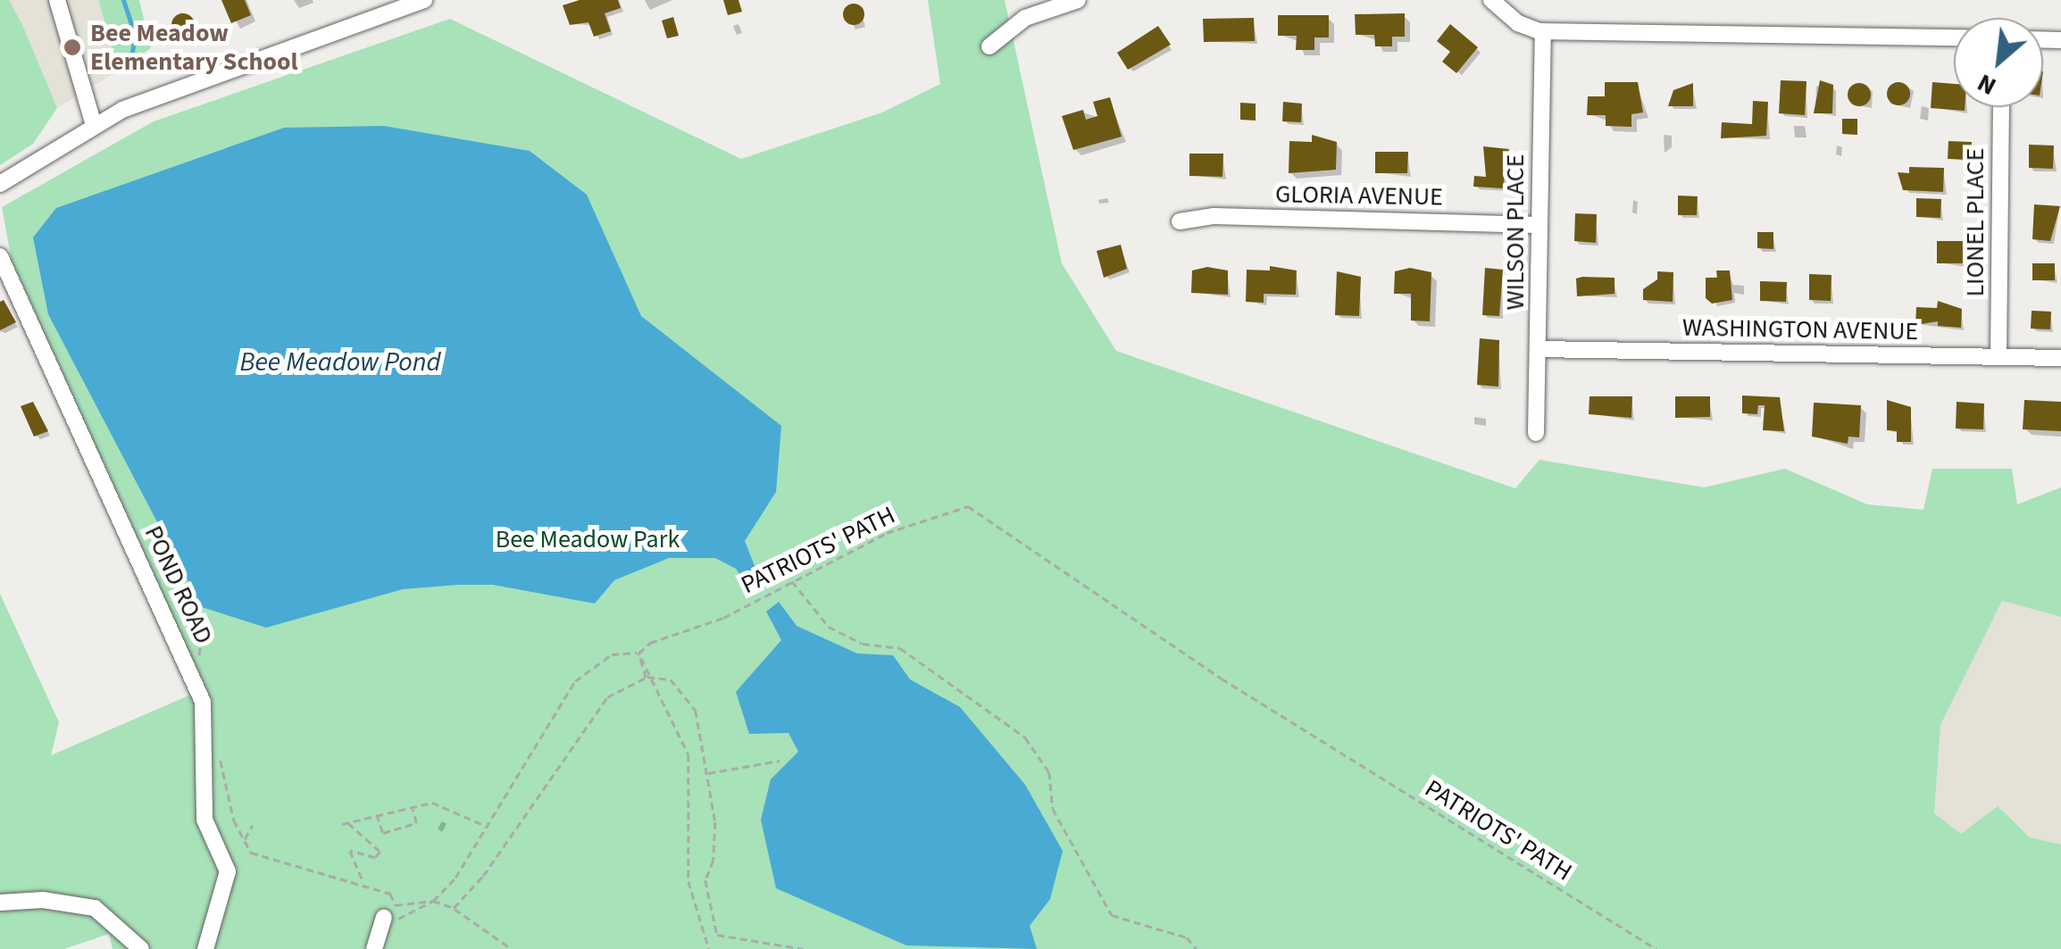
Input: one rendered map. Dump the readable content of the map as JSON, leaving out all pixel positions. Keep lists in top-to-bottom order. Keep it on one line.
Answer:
{"streets":{"street":["GLORIA AVENUE","LIONEL PLACE","WILSON PLACE","WASHINGTON AVENUE","POND ROAD"],"path":["PATRIOTS' PATH"]},"crossings":[["GLORIA AVENUE","WILSON PLACE"],["LIONEL PLACE","WASHINGTON AVENUE"],["WILSON PLACE","WASHINGTON AVENUE"]],"water":["Bee Meadow Pond"],"parks":["Bee Meadow Park"],"places":["Bee Meadow Elementary School"],"north":"bottom left"}
